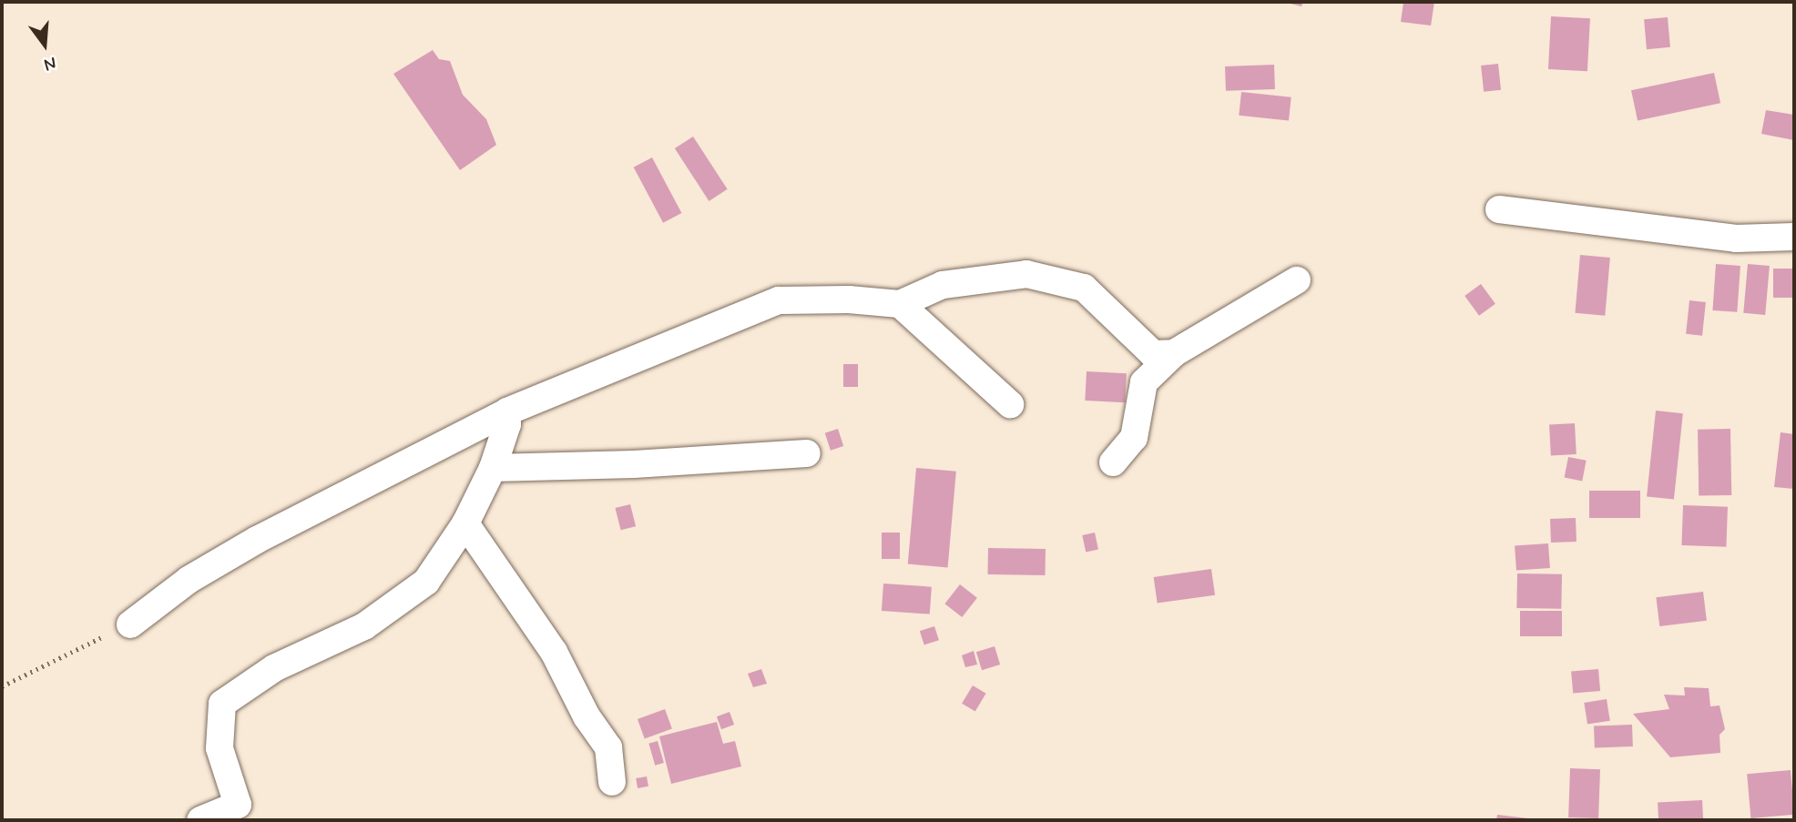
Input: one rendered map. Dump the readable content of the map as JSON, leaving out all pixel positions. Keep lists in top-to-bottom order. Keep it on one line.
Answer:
{"north":"bottom"}
